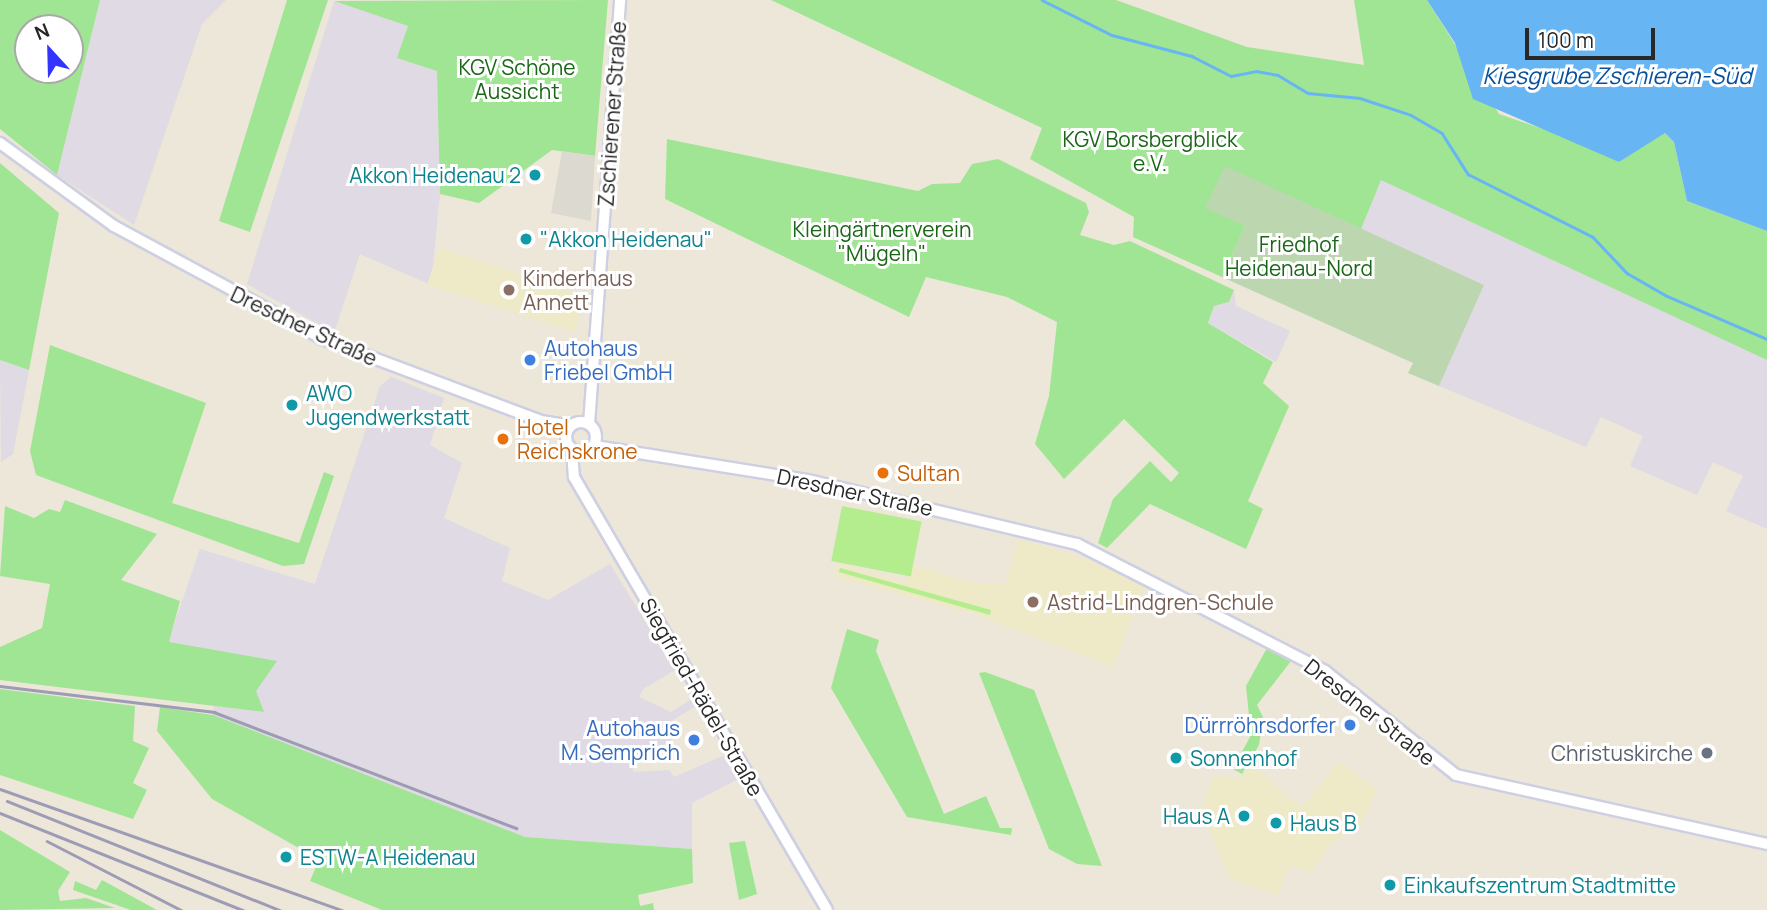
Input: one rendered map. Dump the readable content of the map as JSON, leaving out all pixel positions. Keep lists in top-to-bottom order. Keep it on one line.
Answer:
{"streets":{"street":["Zschierener Straße","Dresdner Straße","Siegfried-Rädel-Straße"]},"crossings":[["Zschierener Straße","Dresdner Straße"],["Zschierener Straße","Siegfried-Rädel-Straße"],["Dresdner Straße","Siegfried-Rädel-Straße"]],"water":["Kiesgrube Zschieren-Süd"],"parks":["KGV Schöne Aussicht","KGV Borsbergblick e.V.","Kleingärtnerverein \"Mügeln\"","Friedhof Heidenau-Nord"],"places":["Akkon Heidenau 2","\"Akkon Heidenau\"","Kinderhaus Annett","Autohaus Friebel GmbH","AWO Jugendwerkstatt","Hotel Reichskrone","Sultan","Astrid-Lindgren-Schule","Dürrröhrsdorfer","Autohaus M. Semprich","Christuskirche","Sonnenhof","Haus A","Haus B","ESTW-A Heidenau","Einkaufszentrum Stadtmitte"],"scale_bar":"100 m","north":"top"}
